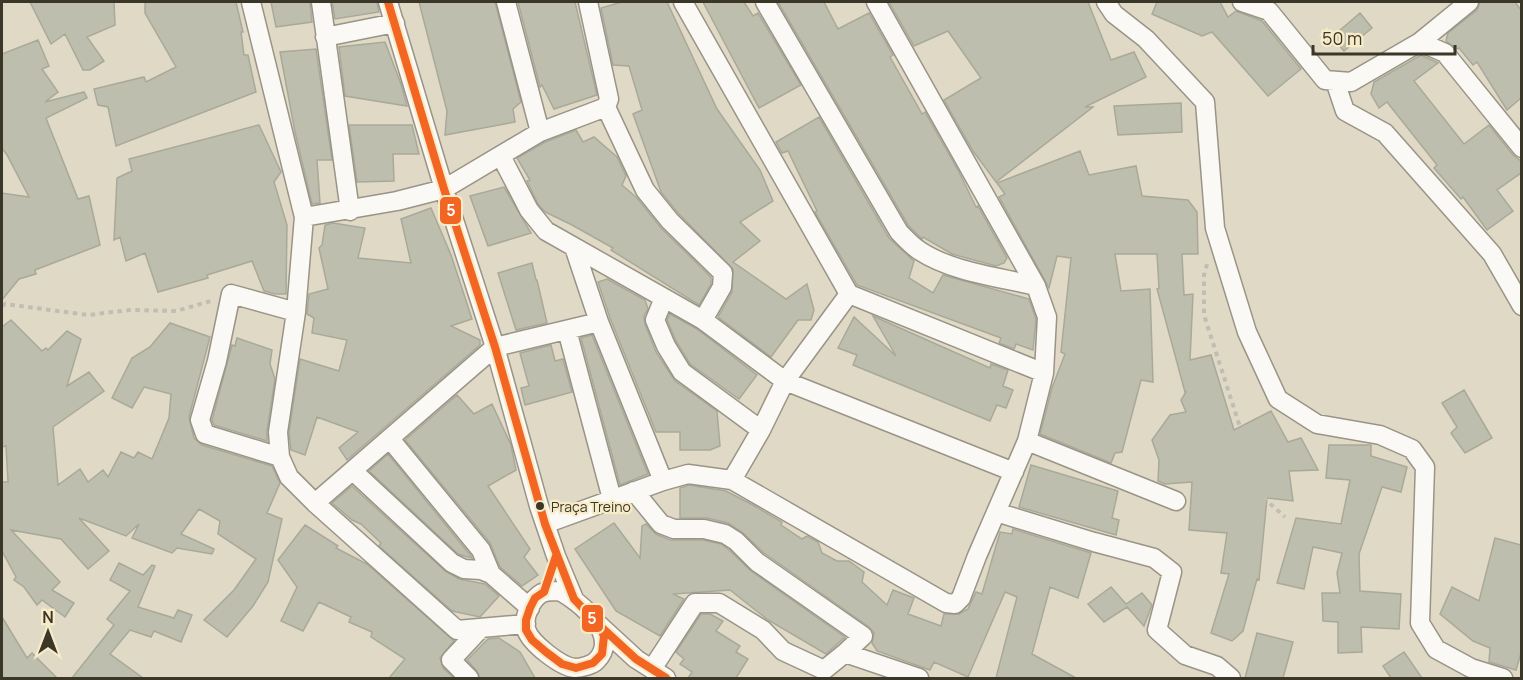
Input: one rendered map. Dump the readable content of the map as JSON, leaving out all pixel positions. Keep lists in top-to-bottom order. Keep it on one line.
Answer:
{"places":["Praça Treino"],"lines":["transit line 5"],"scale_bar":"50 m","north":"top"}
